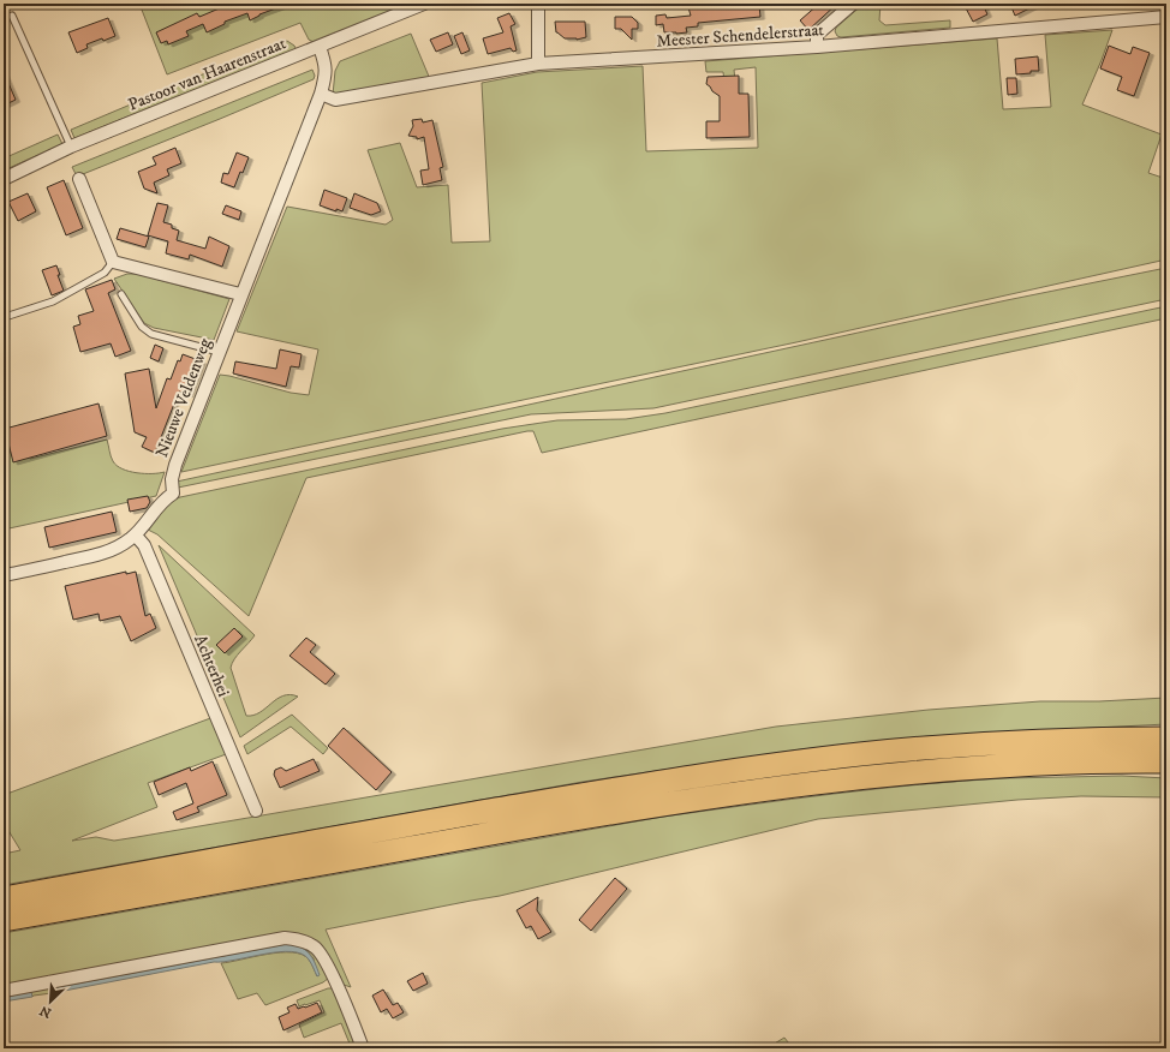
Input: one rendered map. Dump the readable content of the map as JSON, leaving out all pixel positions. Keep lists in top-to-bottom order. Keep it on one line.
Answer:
{"streets":{"street":["Meester Schendelerstraat","Pastoor van Haarenstraat","Nieuwe Veldenweg","Achterhei"]},"crossings":[["Meester Schendelerstraat","Nieuwe Veldenweg"],["Pastoor van Haarenstraat","Nieuwe Veldenweg"],["Nieuwe Veldenweg","Achterhei"]],"north":"bottom left"}
